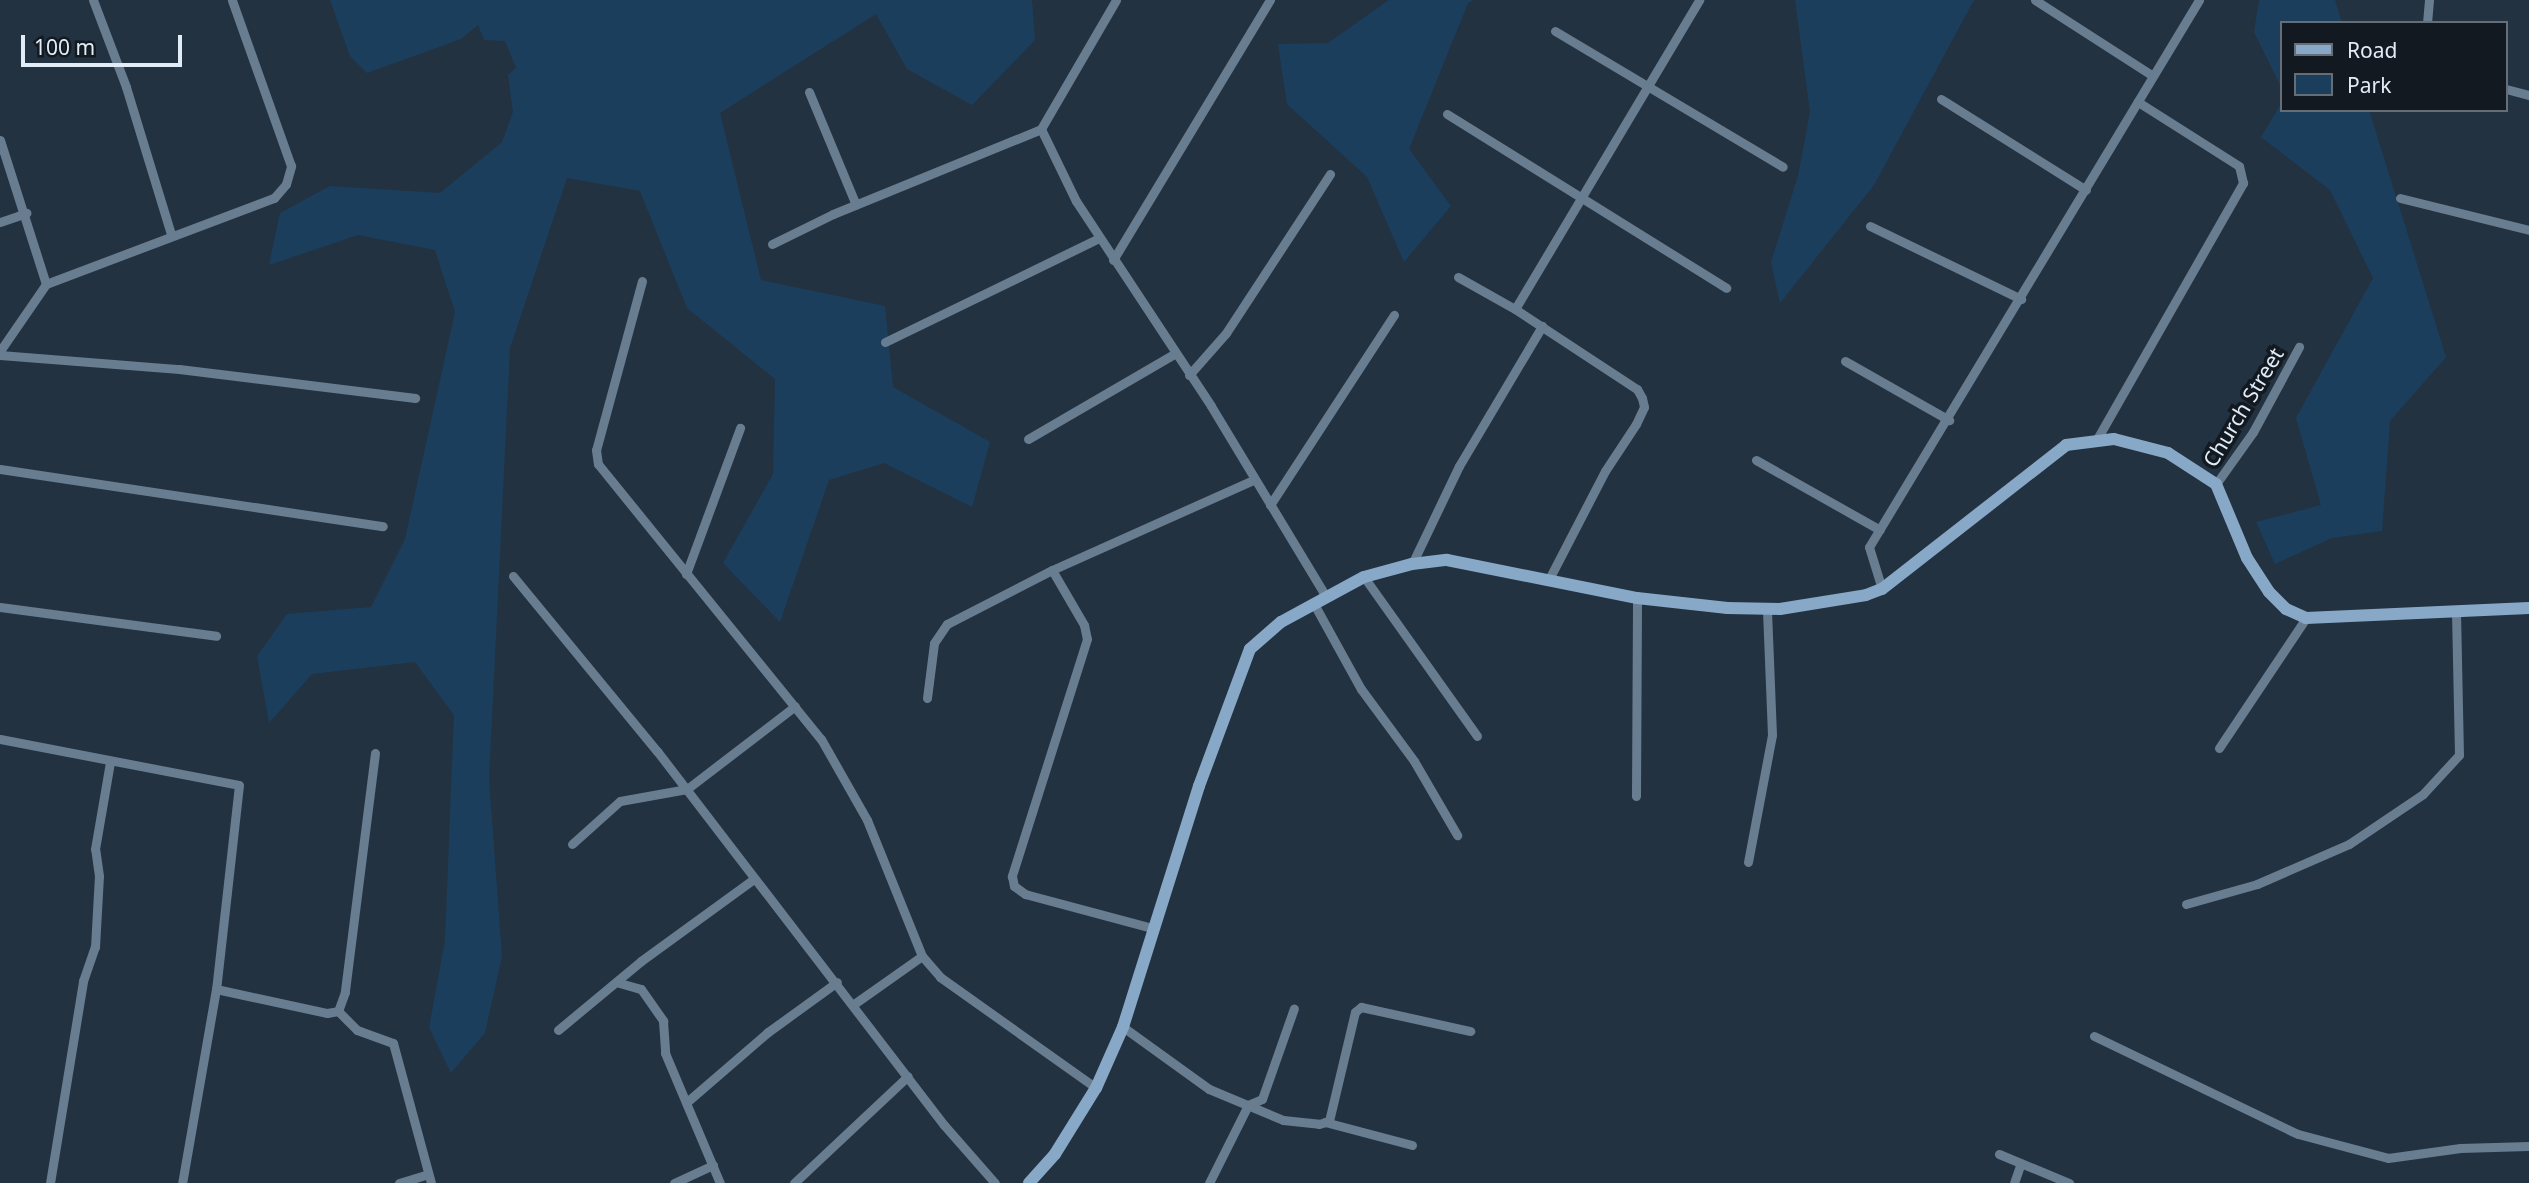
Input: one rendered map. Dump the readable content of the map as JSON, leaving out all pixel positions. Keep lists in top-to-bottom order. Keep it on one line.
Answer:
{"streets":{"street":["Church Street"]},"legend":["Road","Park"],"scale_bar":"100 m"}
